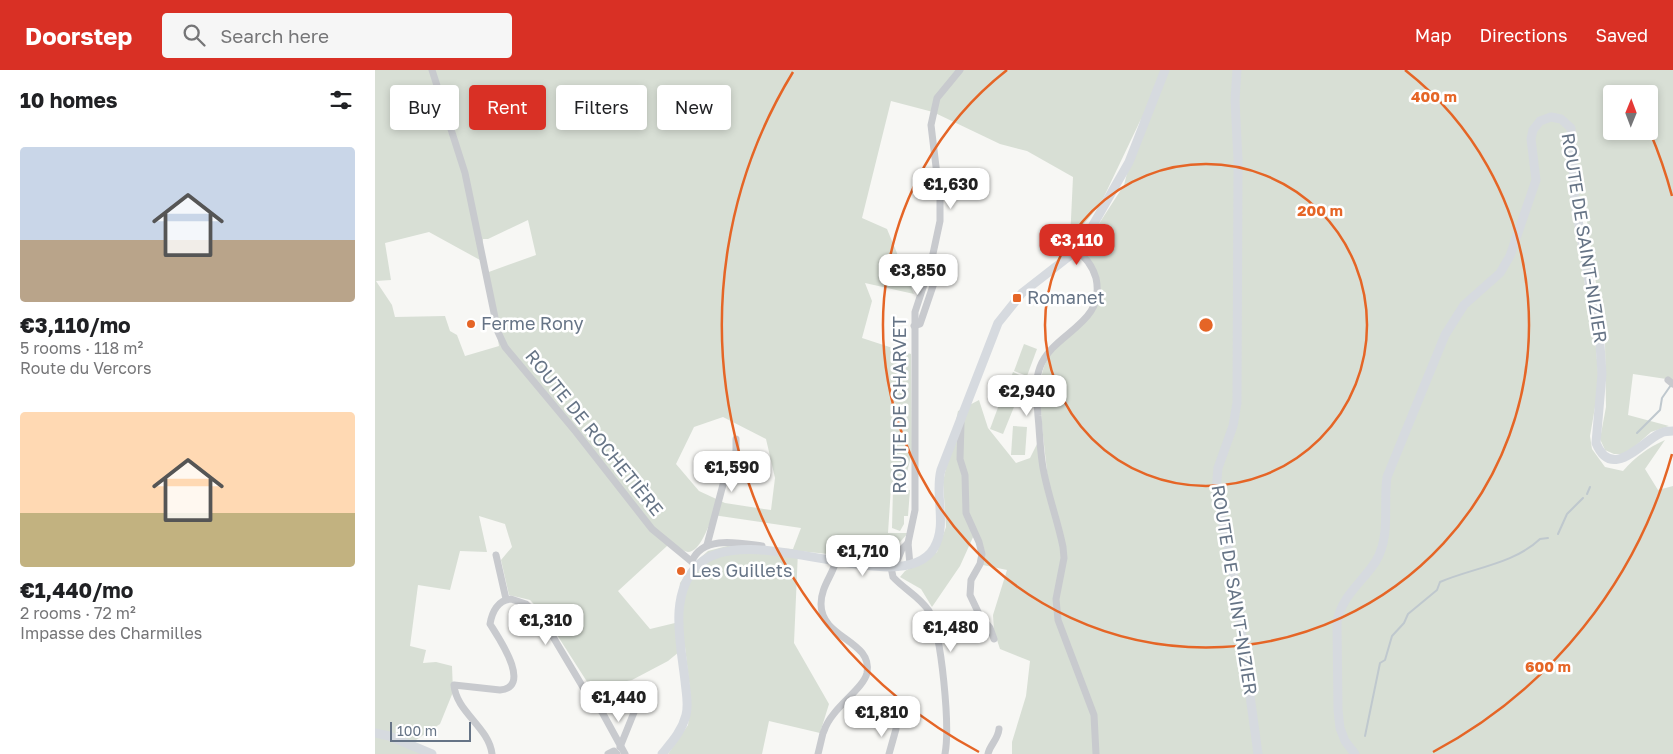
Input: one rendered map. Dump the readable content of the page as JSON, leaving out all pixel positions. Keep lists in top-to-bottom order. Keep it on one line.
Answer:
{"streets":{"main road":["ROUTE DE SAINT-NIZIER"],"street":["ROUTE DE CHARVET","ROUTE DE ROCHETIÈRE"]},"places":{"transit":["Romanet"],"other":["Ferme Rony","Les Guillets"]},"scale_bar":"100 m","north":"top","page":{"header":"Doorstep","search":"Search here","nav":["Map","Directions","Saved"],"heading":"10 homes","chip":["Buy","Rent","Filters","New"],"list":[{"name":"€3,110/mo","note":"5 rooms · 118 m² · Route du Vercors"},{"name":"€1,440/mo","note":"2 rooms · 72 m² · Impasse des Charmilles"}],"price":["€1,630","€3,110","€3,850","€2,940","€1,590","€1,710","€1,310","€1,480","€1,440","€1,810"],"scale":"100 m"},"rings":["400 m","200 m","600 m"]}
